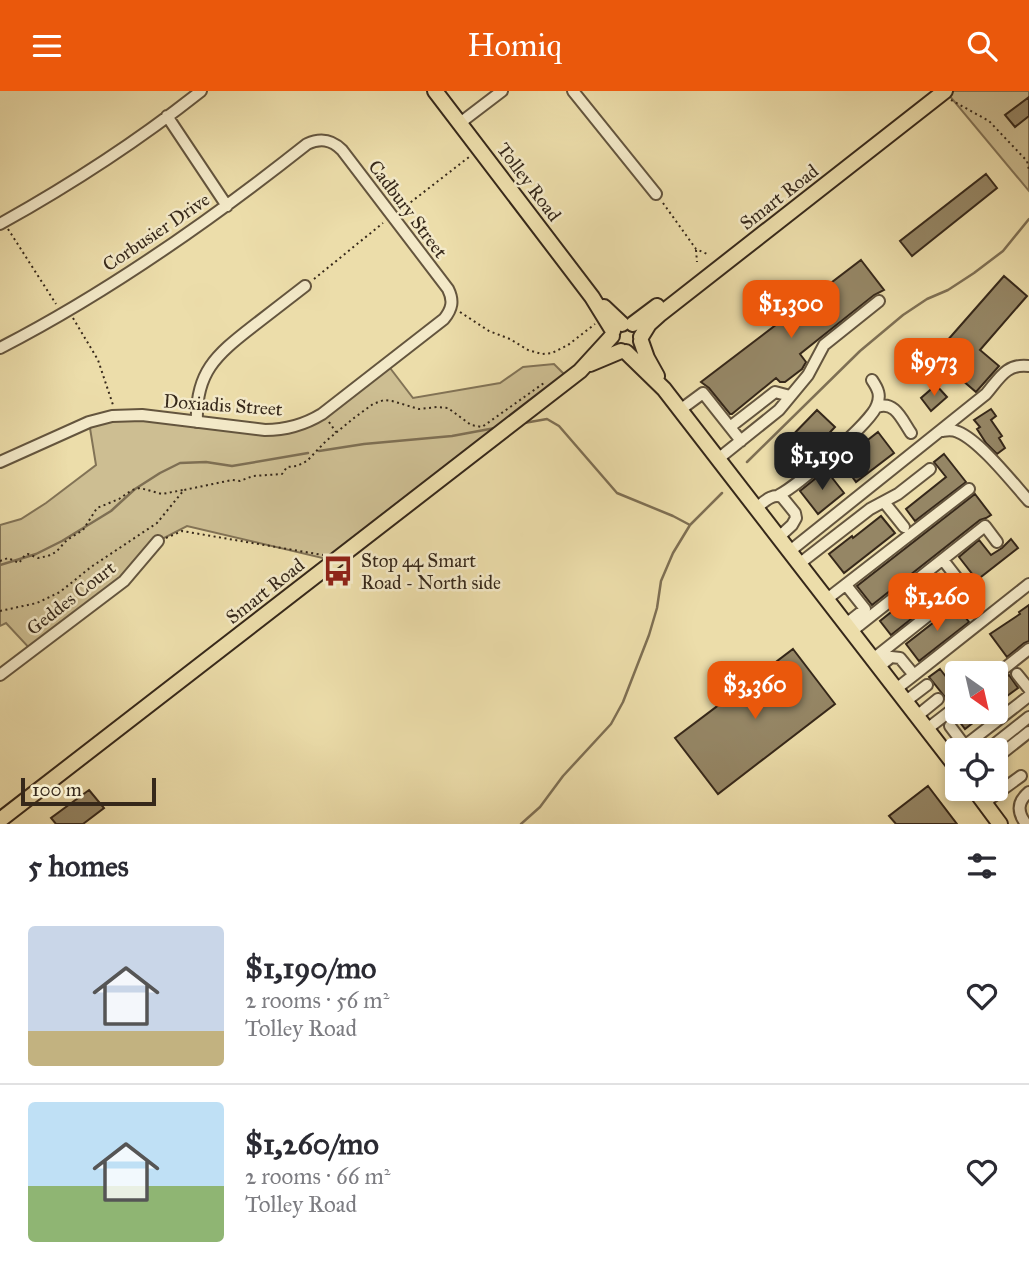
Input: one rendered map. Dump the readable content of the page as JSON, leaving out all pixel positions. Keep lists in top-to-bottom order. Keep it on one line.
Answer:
{"streets":{"main road":["Tolley Road","Smart Road"],"street":["Cadbury Street","Corbusier Drive","Doxiadis Street","Geddes Court"]},"crossings":[["Tolley Road","Smart Road"],["Cadbury Street","Corbusier Drive"],["Cadbury Street","Doxiadis Street"]],"places":{"bus stop":["Stop 44 Smart Road - North side"]},"scale_bar":"100 m","north":"bottom right","page":{"header":"Homiq","price":["$1,300","$973","$1,190","$1,260","$3,360"],"scale":"100 m","heading":"5 homes","list":[{"name":"$1,190/mo","note":"2 rooms · 56 m² · Tolley Road"},{"name":"$1,260/mo","note":"2 rooms · 66 m² · Tolley Road"}]}}
